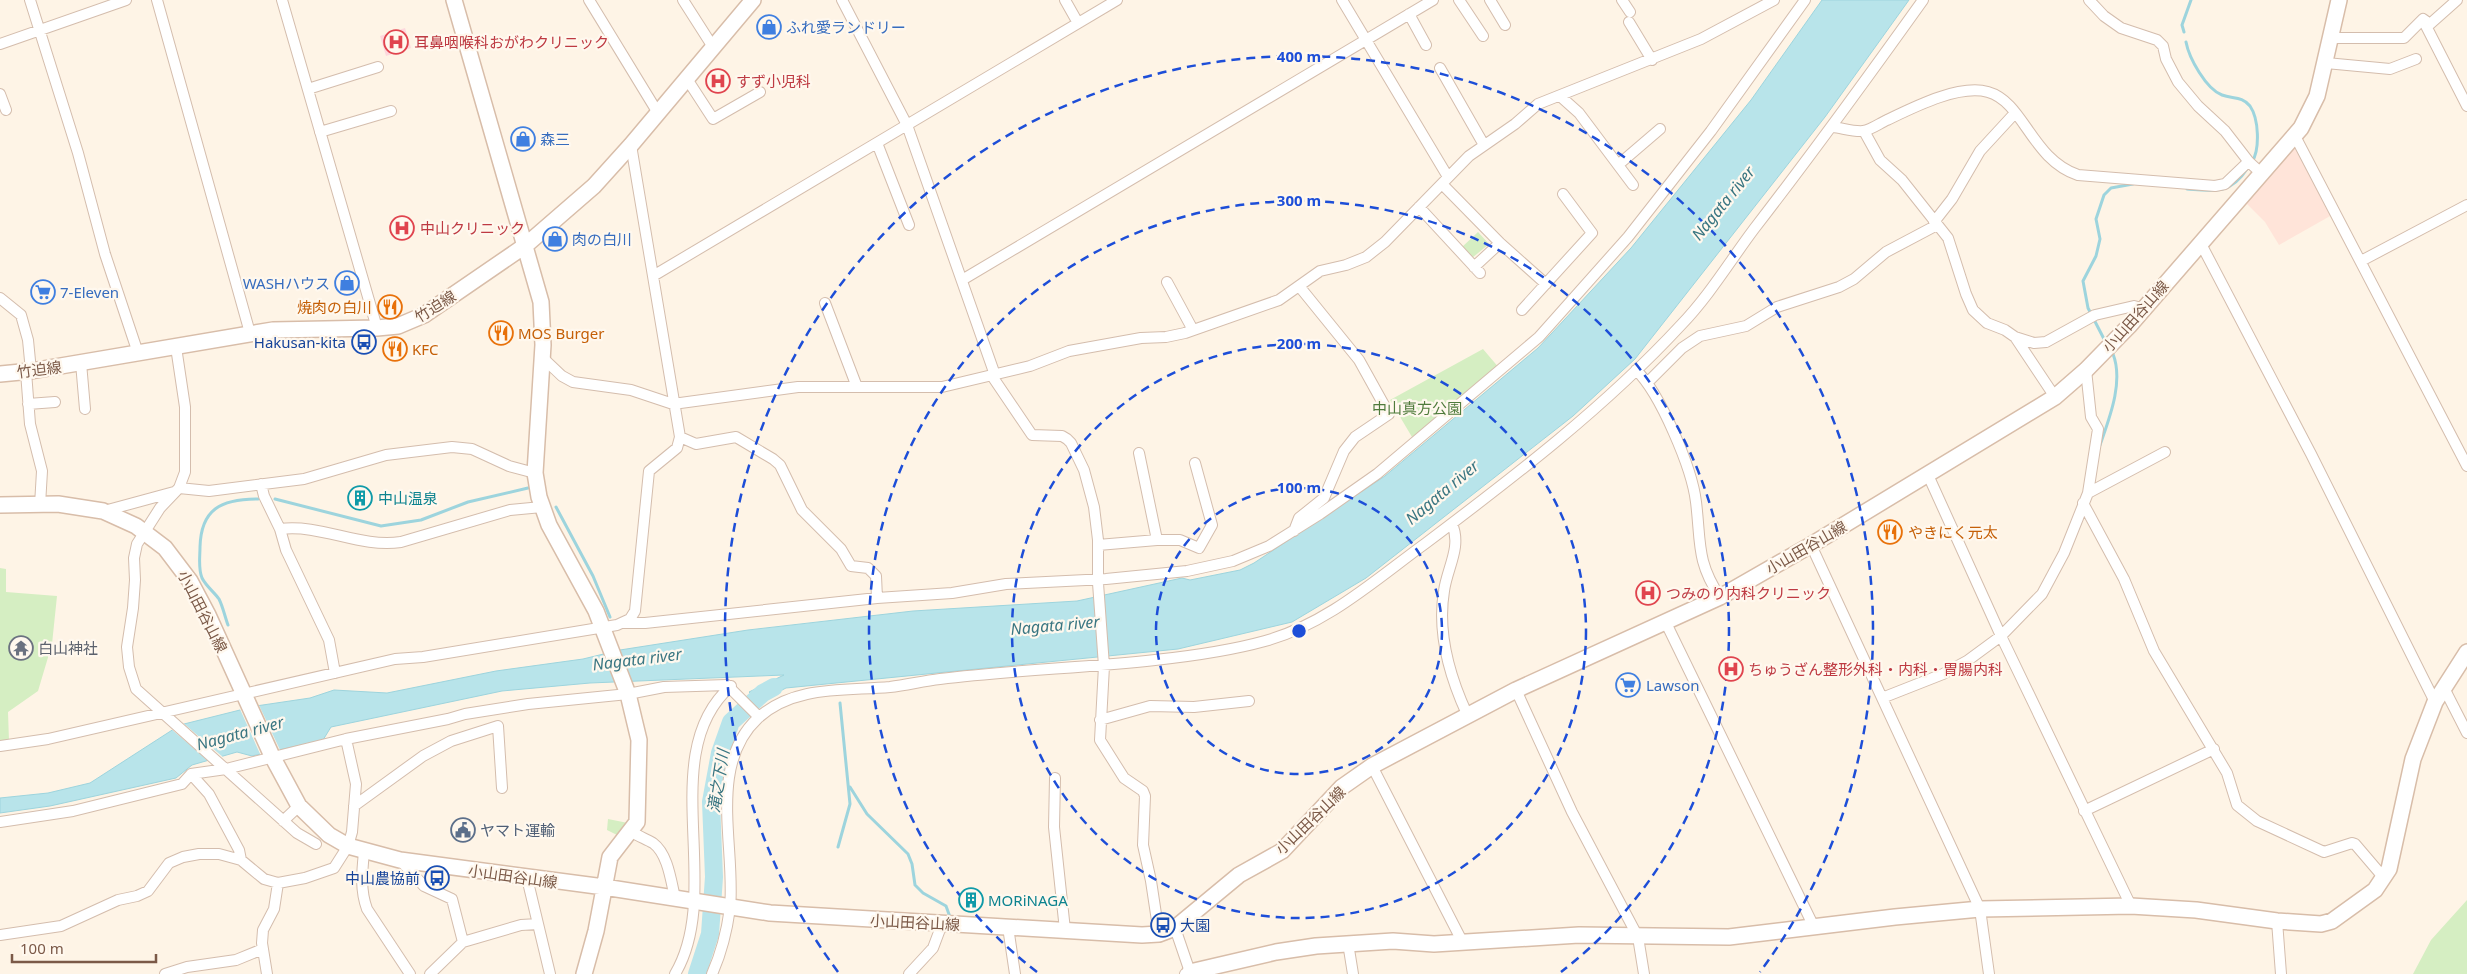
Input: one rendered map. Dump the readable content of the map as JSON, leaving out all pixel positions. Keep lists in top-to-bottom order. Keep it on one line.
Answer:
{"streets":{"street":["竹迫線","小山田谷山線"]},"water":["Nagata river","滝之下川"],"parks":["中山真方公園"],"places":{"shop":["ふれ愛ランドリー","森三","肉の白川","WASHハウス"],"hospital":["耳鼻咽喉科おがわクリニック","すず小児科","中山クリニック","つみのり内科クリニック","ちゅうざん整形外科・内科・胃腸内科"],"supermarket":["7-Eleven","Lawson"],"restaurant":["焼肉の白川","MOS Burger","KFC","やきにく元太"],"bus stop":["Hakusan-kita","中山農協前","大園"],"building":["中山温泉","MORiNAGA"],"temple":["白山神社"],"public building":["ヤマト運輸"]},"scale_bar":"100 m","rings":["400 m","300 m","200 m","100 m"]}
